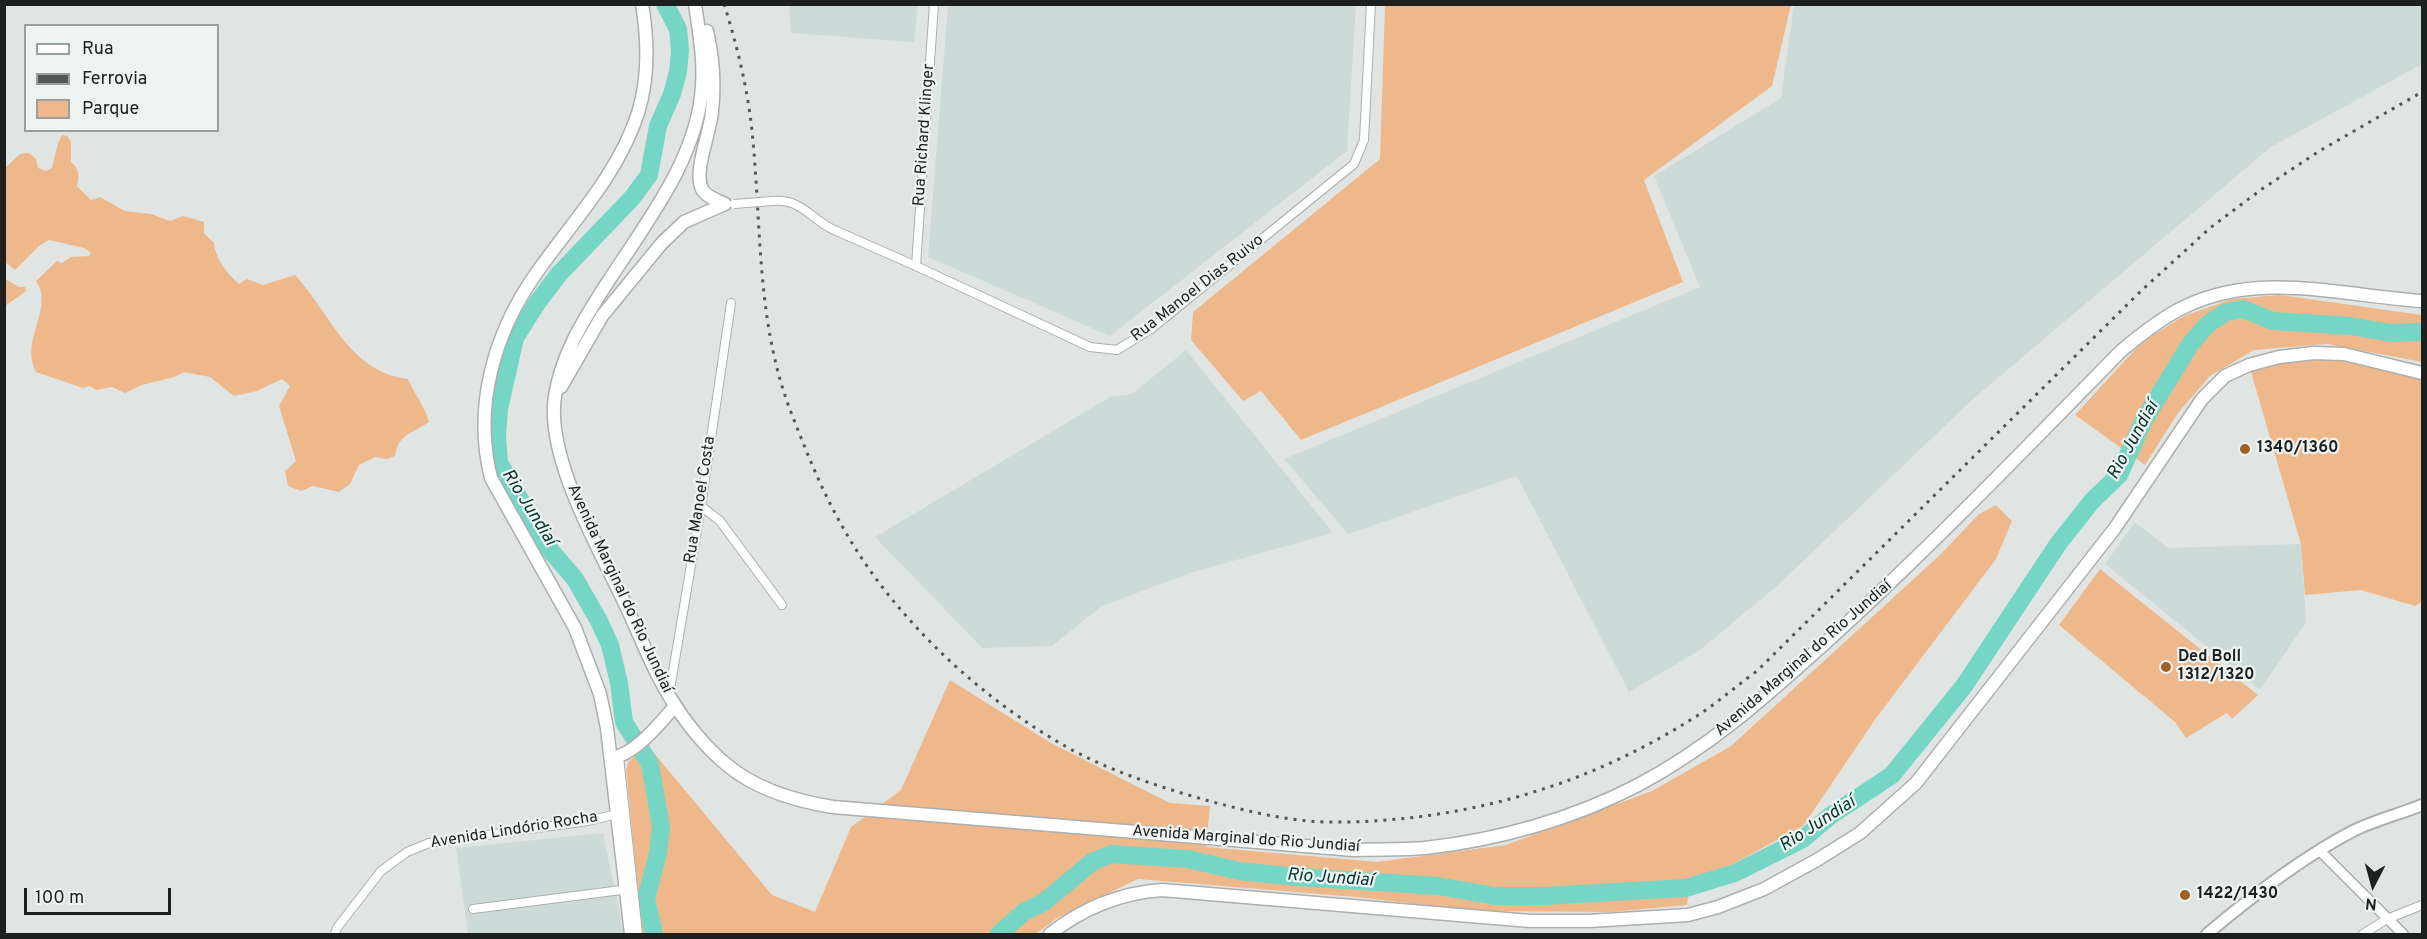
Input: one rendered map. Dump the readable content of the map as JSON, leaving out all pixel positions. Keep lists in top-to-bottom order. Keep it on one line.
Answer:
{"streets":{"main road":["Avenida Marginal do Rio Jundiaí"],"street":["Rua Richard Klinger","Rua Manoel Dias Ruivo","Rua Manoel Costa","Avenida Lindório Rocha"]},"crossings":[["Rua Richard Klinger","Rua Manoel Dias Ruivo"],["Rua Manoel Costa","Avenida Marginal do Rio Jundiaí"]],"water":["Rio Jundiaí"],"places":["1340/1360","Ded Boll 1312/1320","1422/1430"],"legend":["Rua","Ferrovia","Parque"],"scale_bar":"100 m","north":"bottom"}
